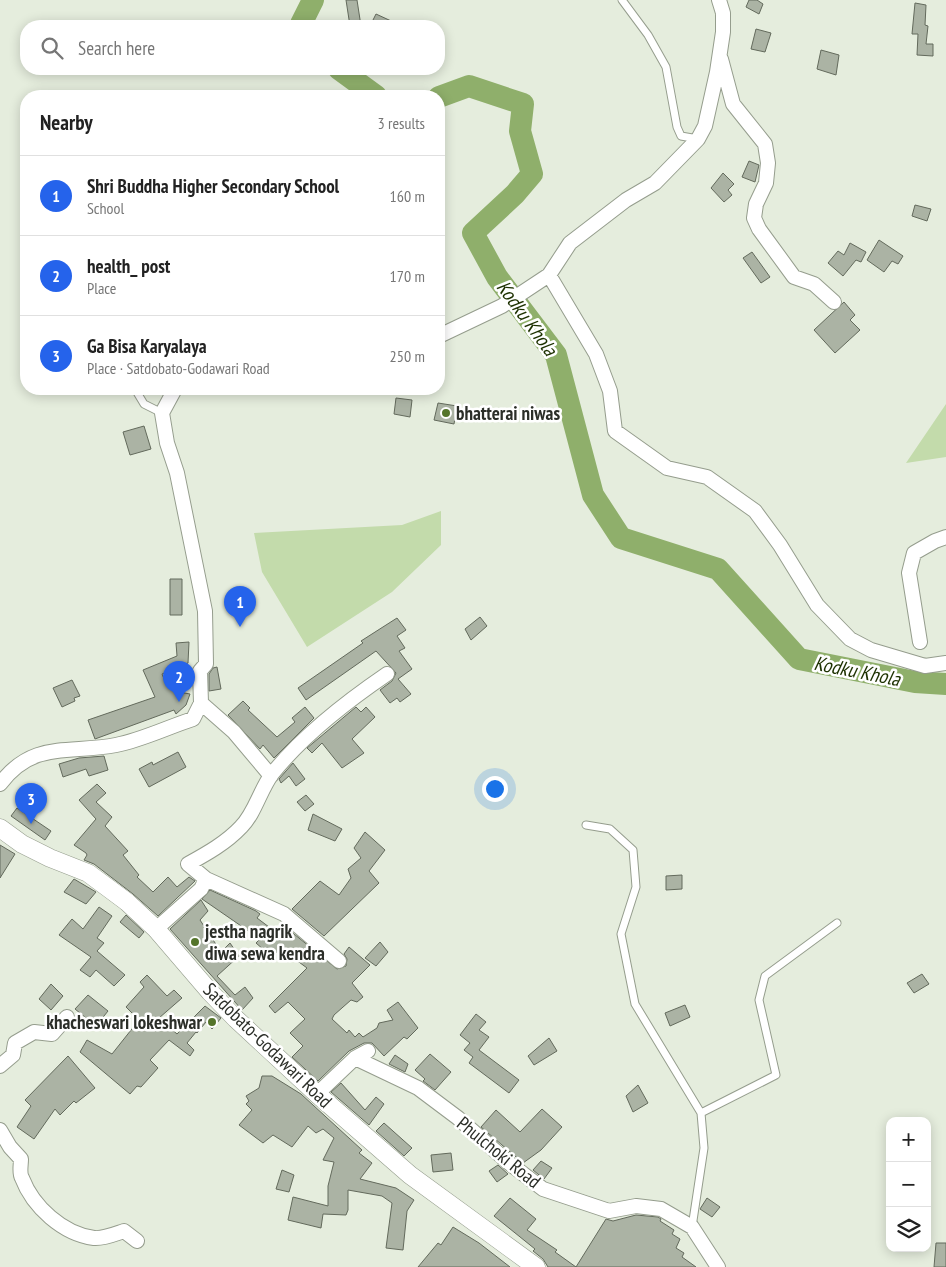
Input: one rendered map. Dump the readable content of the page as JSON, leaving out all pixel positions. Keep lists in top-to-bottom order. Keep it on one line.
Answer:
{"streets":{"street":["Satdobato-Godawari Road","Phulchoki Road"]},"water":["Kodku Khola"],"places":["bhatterai niwas","jestha nagrik diwa sewa kendra","khacheswari lokeshwar"],"page":{"search":"Search here","heading":["Nearby","3 results"],"list":[{"mark":"1","name":"Shri Buddha Higher Secondary School","note":"School","value":"160 m"},{"mark":"2","name":"health_ post","note":"Place","value":"170 m"},{"mark":"3","name":"Ga Bisa Karyalaya","note":"Place · Satdobato-Godawari Road","value":"250 m"}],"pins":["1","2","3"],"map_buttons":["+","−"]}}
